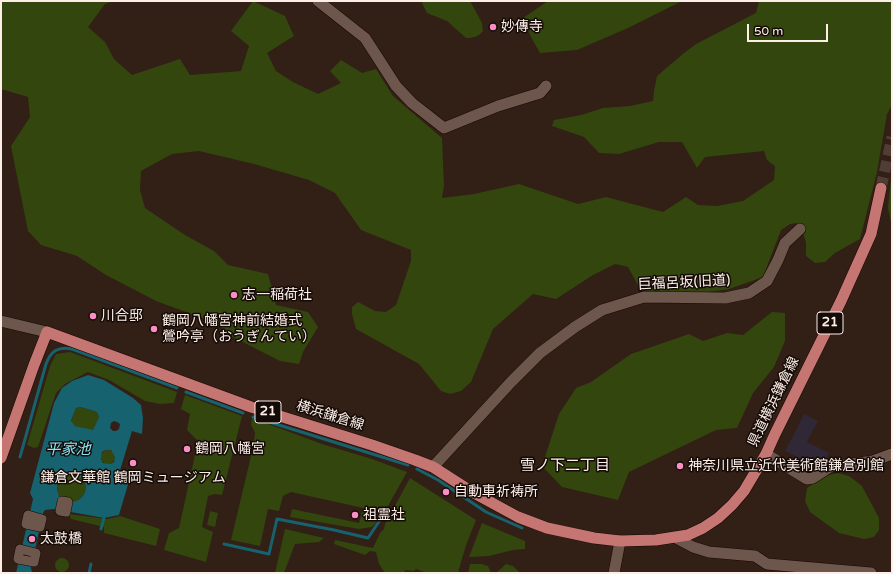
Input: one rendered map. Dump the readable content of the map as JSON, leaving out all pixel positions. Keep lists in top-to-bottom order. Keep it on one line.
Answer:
{"streets":{"main road":["21","県道横浜鎌倉線","横浜鎌倉線"],"street":["巨福呂坂(旧道)"]},"crossings":[["巨福呂坂(旧道)","横浜鎌倉線"],["県道横浜鎌倉線","横浜鎌倉線"]],"districts":["雪ノ下二丁目"],"water":["平家池"],"places":["妙傳寺","志一稲荷社","川合邸","鶴岡八幡宮神前結婚式 鶯吟亭（おうぎんてい）","鶴岡八幡宮","鎌倉文華館 鶴岡ミュージアム","神奈川県立近代美術館鎌倉別館","自動車祈祷所","祖霊社","太鼓橋"],"scale_bar":"50 m"}
